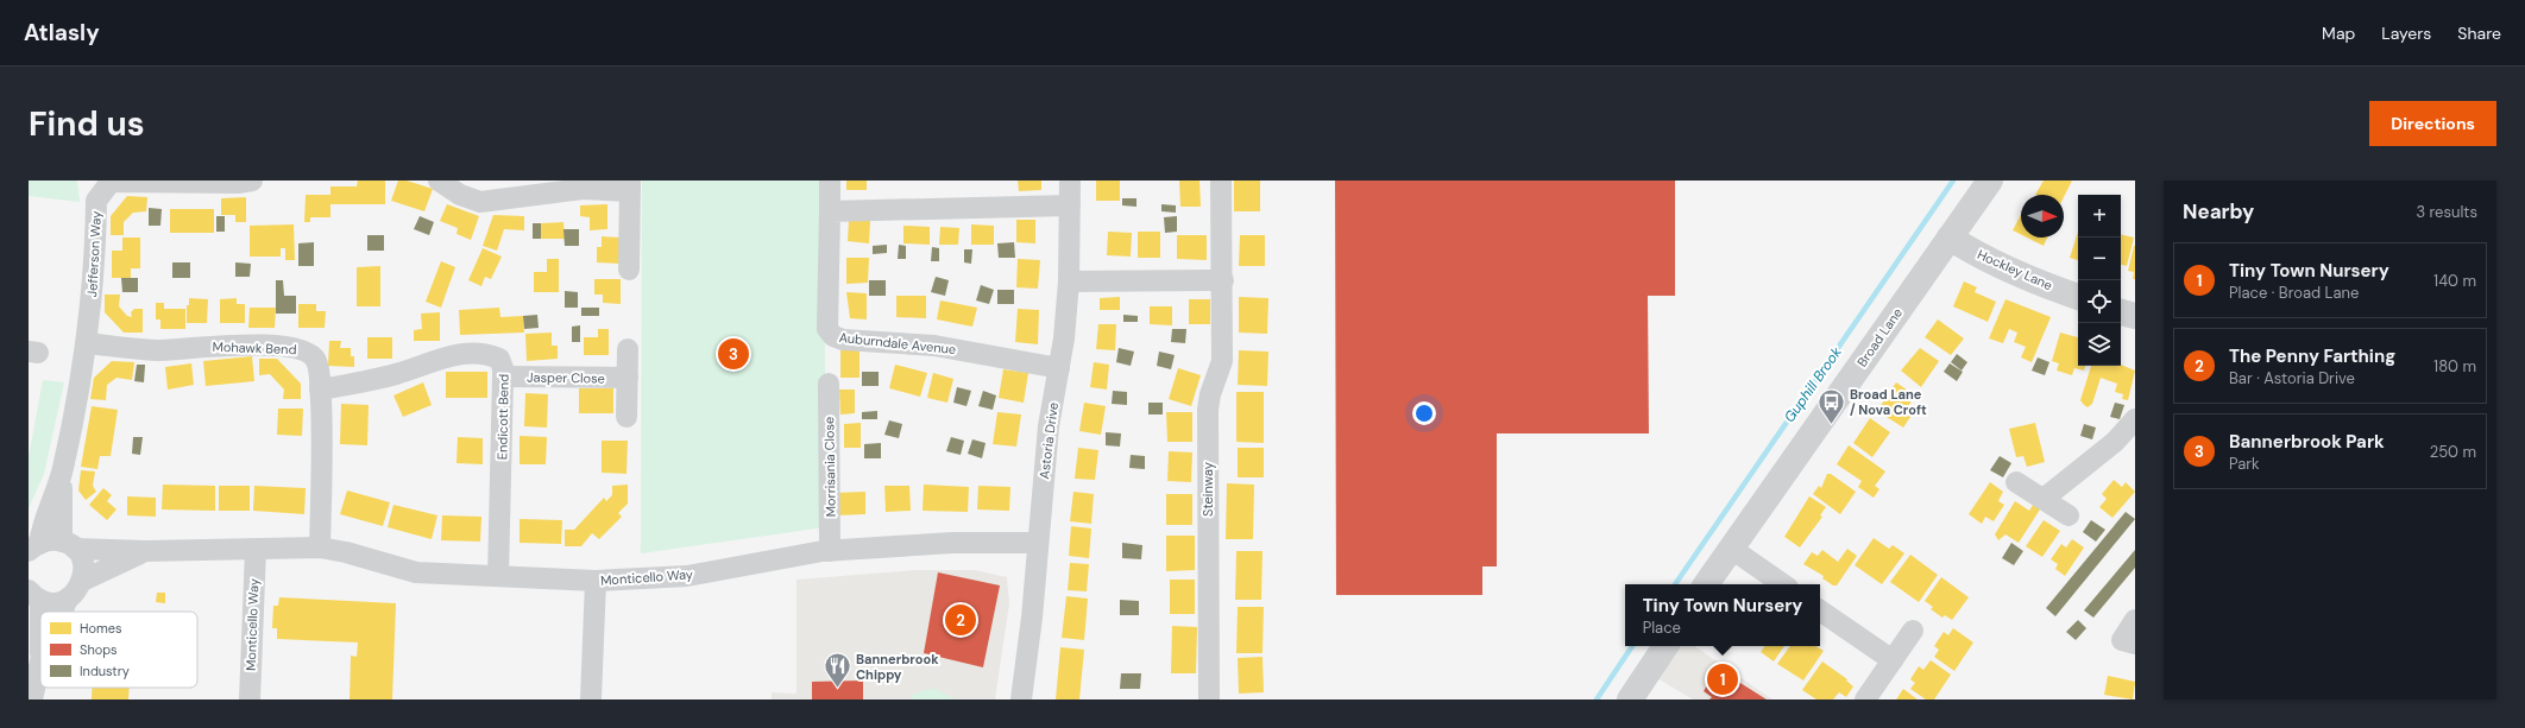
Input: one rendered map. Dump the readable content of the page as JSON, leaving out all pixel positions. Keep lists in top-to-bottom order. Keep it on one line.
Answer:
{"streets":{"street":["Jefferson Way","Hockley Lane","Broad Lane","Auburndale Avenue","Mohawk Bend","Jasper Close","Endicott Bend","Astoria Drive","Morrisania Close","Steinway","Monticello Way"]},"crossings":[["Jefferson Way","Mohawk Bend"],["Jefferson Way","Monticello Way"],["Hockley Lane","Broad Lane"],["Auburndale Avenue","Astoria Drive"],["Mohawk Bend","Endicott Bend"],["Mohawk Bend","Monticello Way"],["Jasper Close","Endicott Bend"],["Endicott Bend","Monticello Way"],["Astoria Drive","Monticello Way"],["Morrisania Close","Monticello Way"]],"water":["Guphill Brook"],"places":{"bus stop":["Broad Lane / Nova Croft"],"restaurant":["Bannerbrook Chippy"]},"legend":["Homes","Shops","Industry"],"north":"right","page":{"header":"Atlasly","nav":["Map","Layers","Share"],"buttons":"Directions","title":"Find us","heading":["Nearby","3 results"],"map_buttons":["+","−"],"list":[{"mark":"1","name":"Tiny Town Nursery","note":"Place · Broad Lane","value":"140 m"},{"mark":"2","name":"The Penny Farthing","note":"Bar · Astoria Drive","value":"180 m"},{"mark":"3","name":"Bannerbrook Park","note":"Park","value":"250 m"}],"pins":["3","2","1"],"popup":["Tiny Town Nursery","Place"]}}
